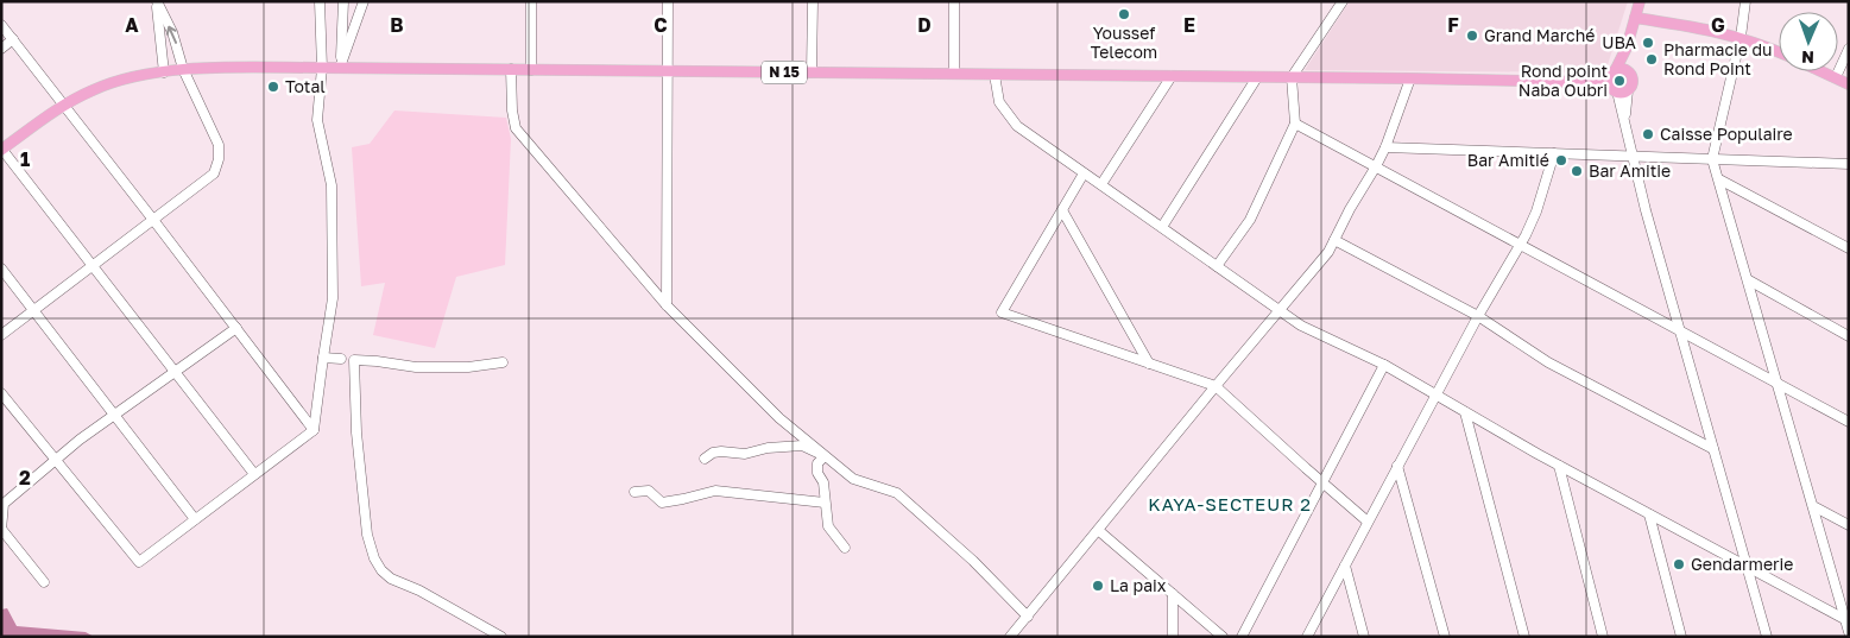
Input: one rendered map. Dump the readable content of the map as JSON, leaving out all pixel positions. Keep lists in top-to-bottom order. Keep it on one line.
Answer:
{"streets":{"main road":["N 15"]},"districts":["KAYA-SECTEUR 2"],"places":["Youssef Telecom","Grand Marché","UBA","Pharmacie du Rond Point","Rond point Naba Oubri","Total","Caisse Populaire","Bar Amitié","Bar Amitie","Gendarmerie","La paix"],"north":"bottom","grid":{"columns":["A","B","C","D","E","F","G"],"rows":["1","2"]}}
